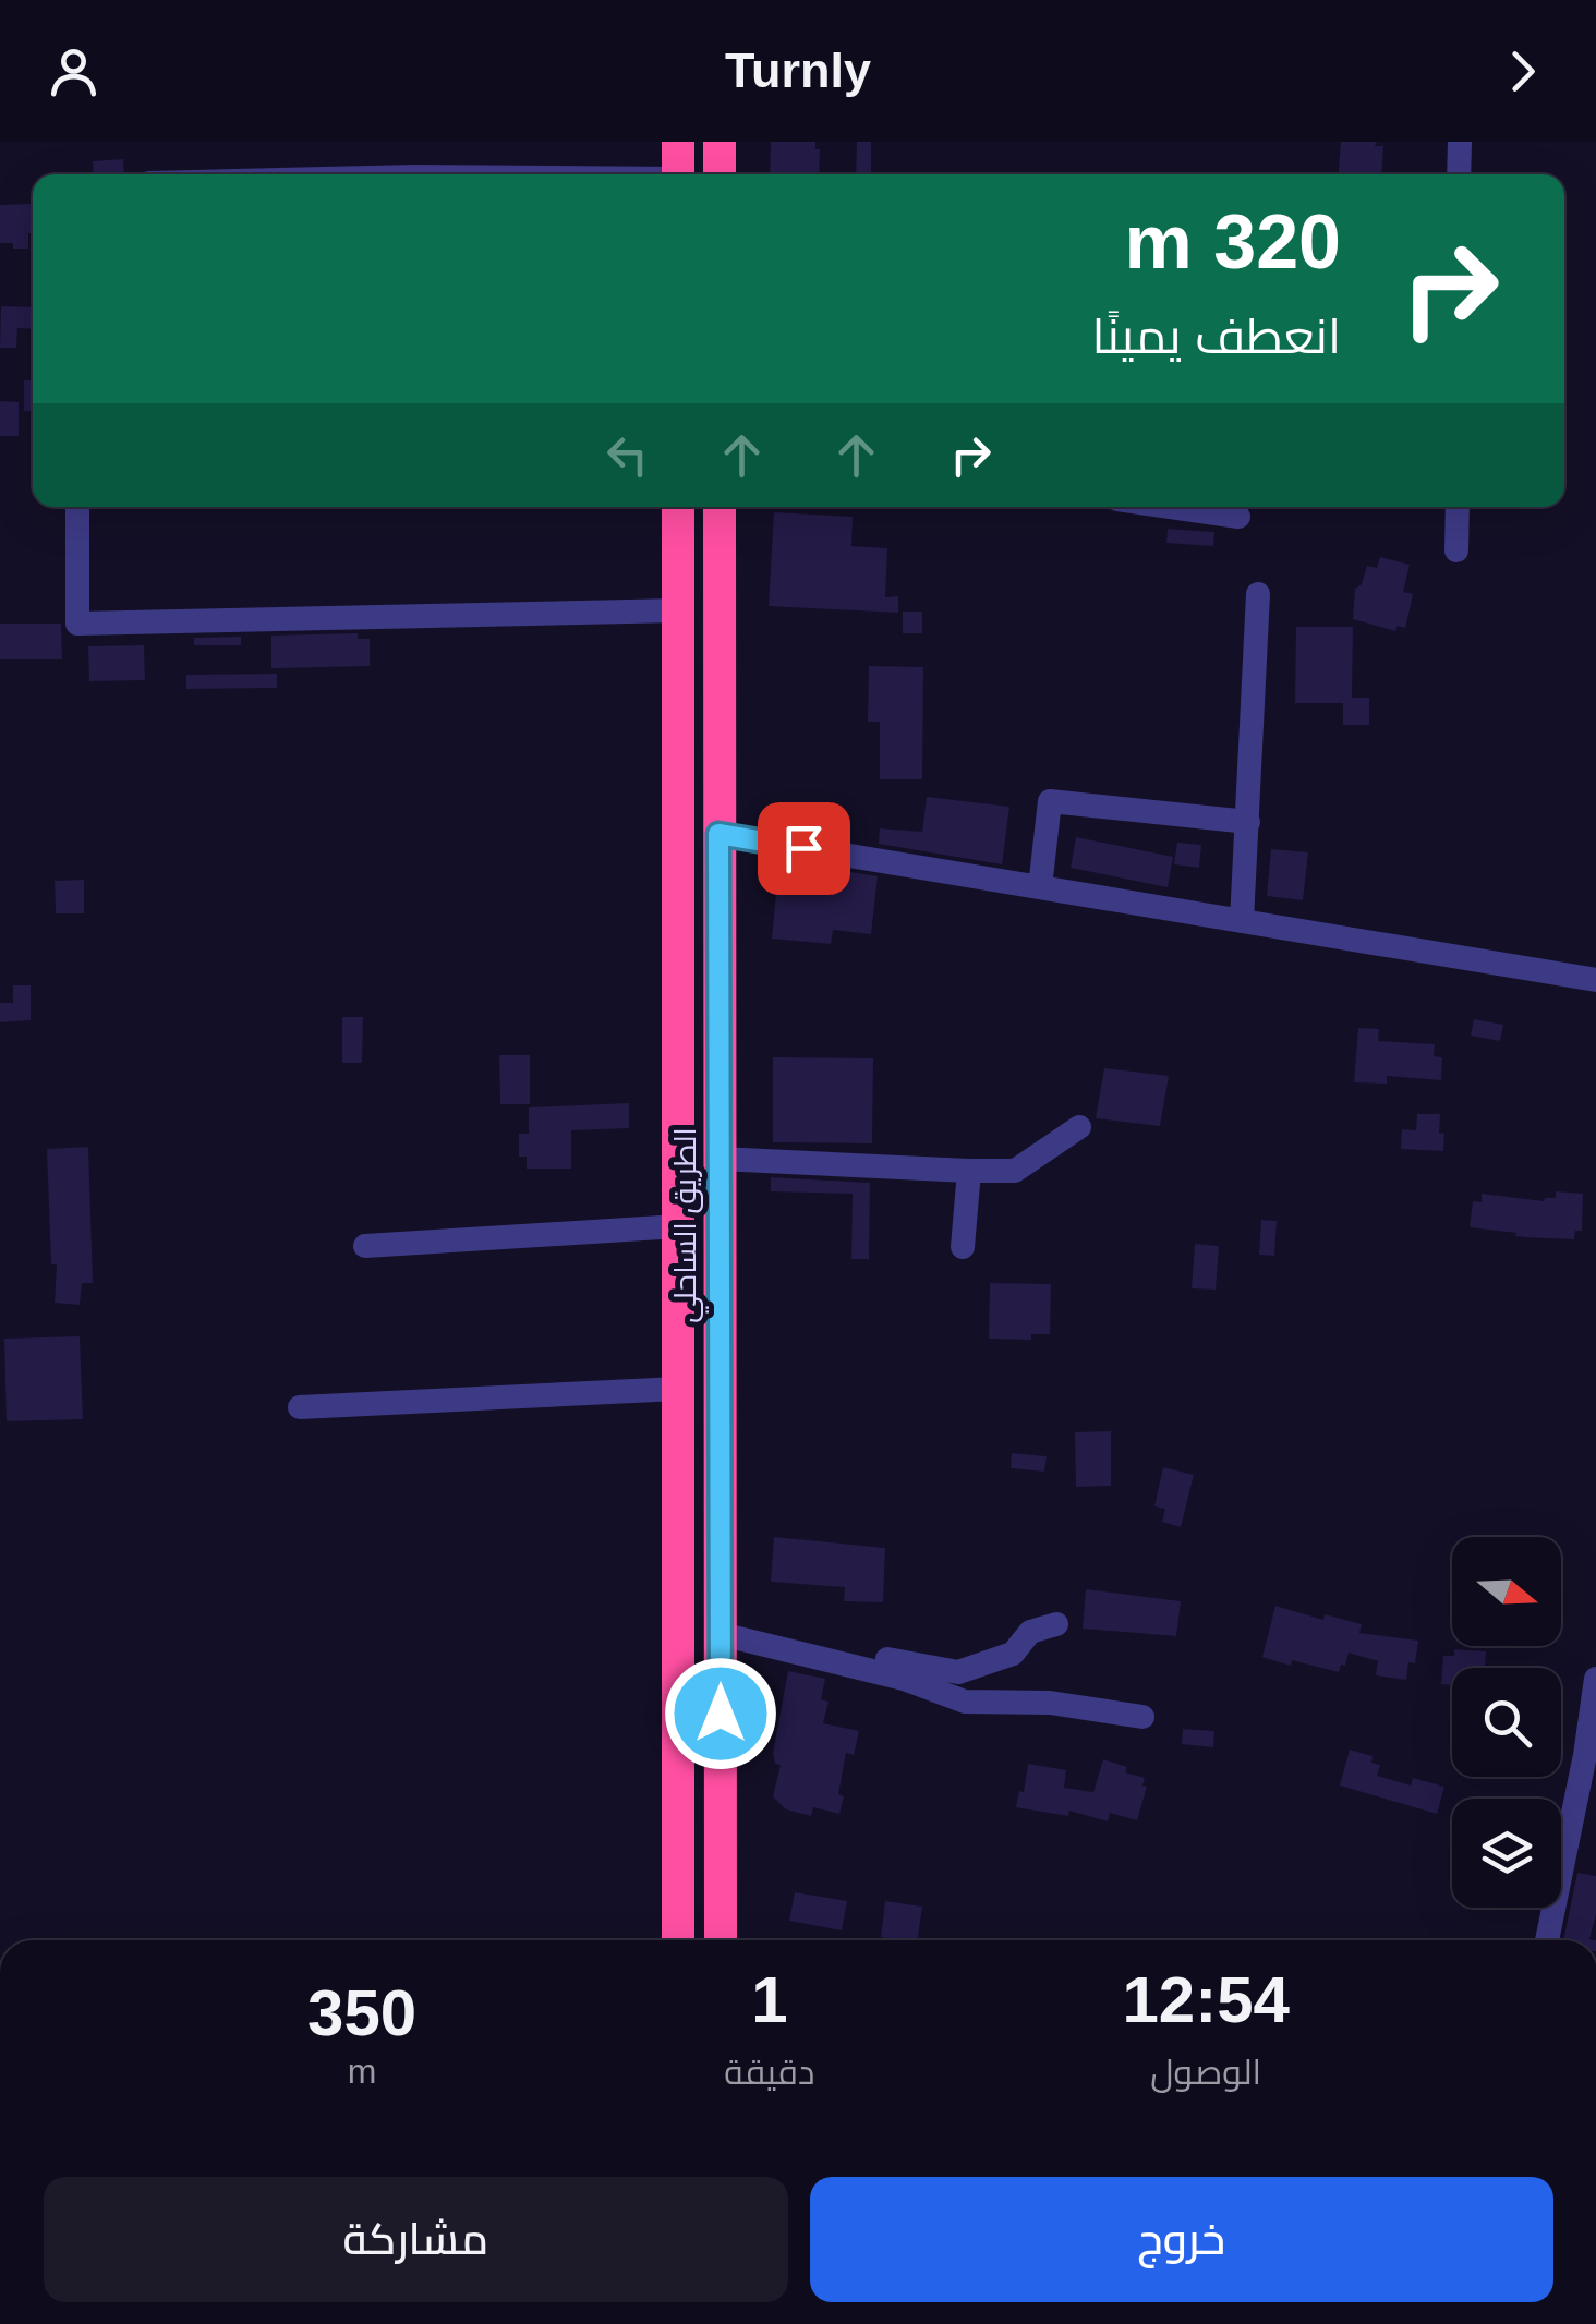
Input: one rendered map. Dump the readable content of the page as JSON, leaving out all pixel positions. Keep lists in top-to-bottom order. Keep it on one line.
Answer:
{"streets":{"highway":["الطريق الساحلي"]},"north":"right","page":{"header":"Turnly","turn":["320 m","انعطف يمينًا"],"eta":["12:54","الوصول","1","دقيقة","350","m"],"buttons":["خروج","مشاركة"]}}
